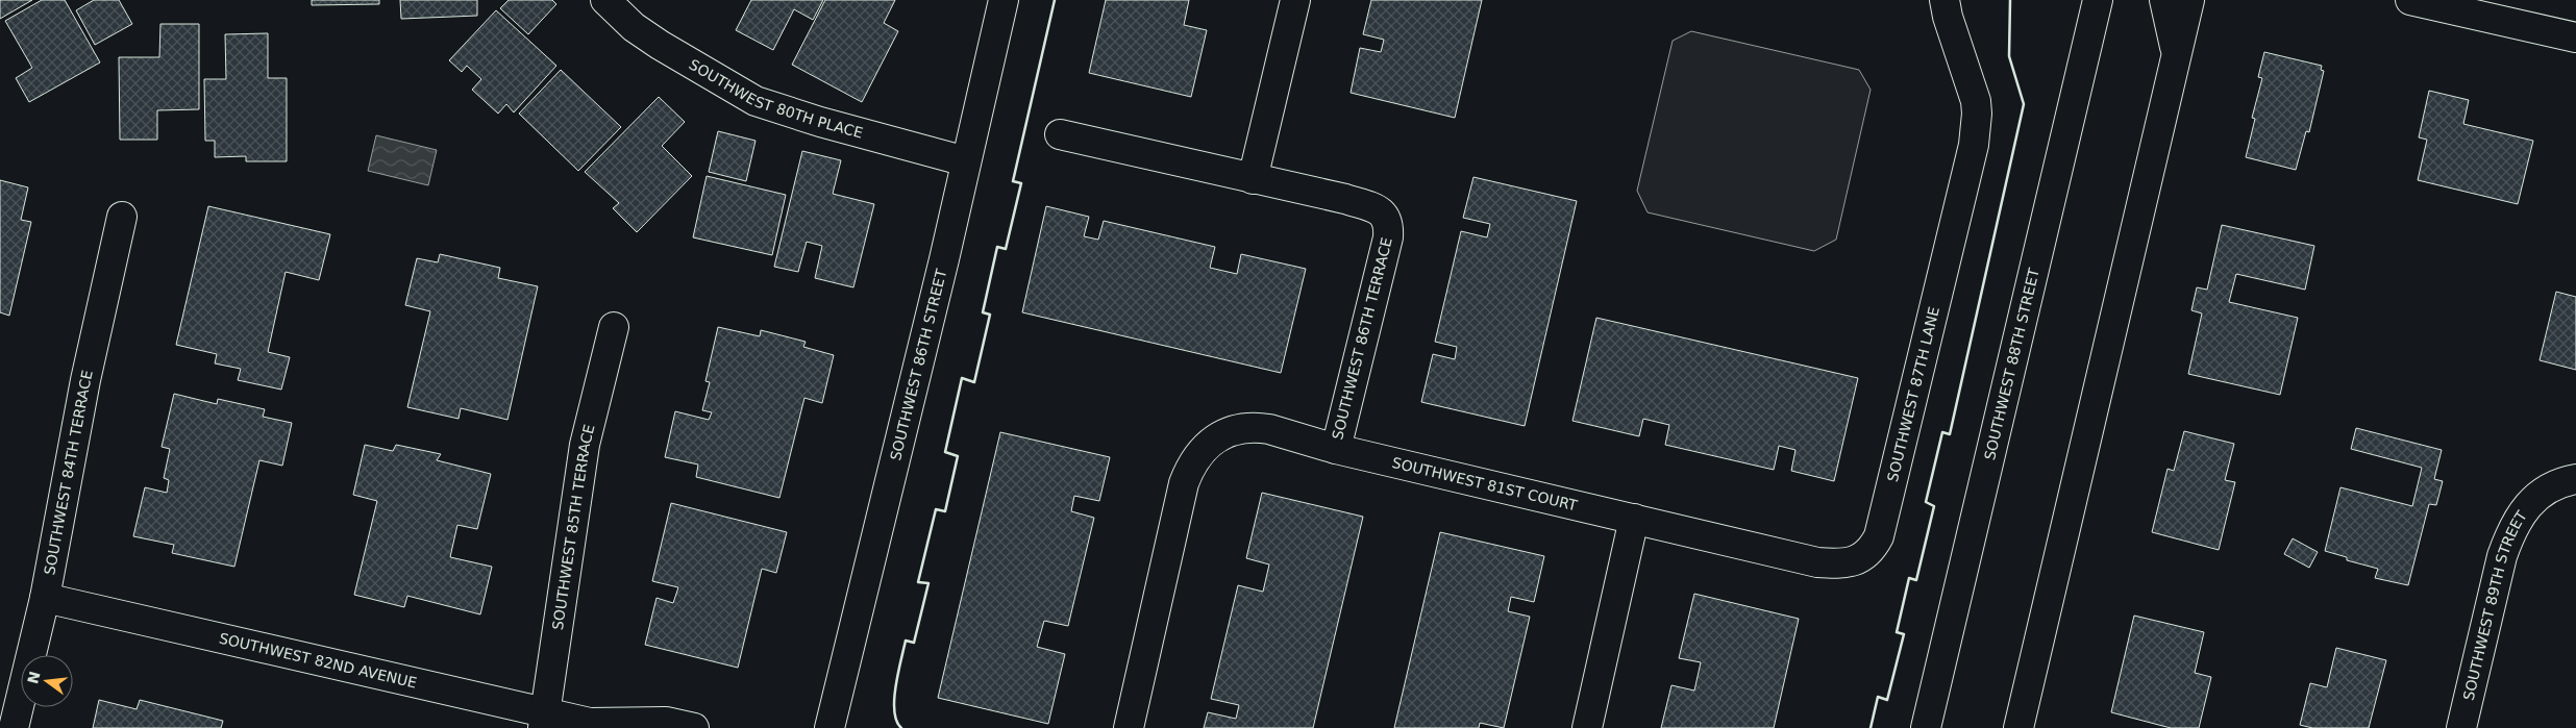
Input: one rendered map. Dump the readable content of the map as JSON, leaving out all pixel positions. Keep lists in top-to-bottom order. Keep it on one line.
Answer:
{"streets":{"street":["SOUTHWEST 80TH PLACE","SOUTHWEST 86TH TERRACE","SOUTHWEST 88TH STREET","SOUTHWEST 86TH STREET","SOUTHWEST 87TH LANE","SOUTHWEST 84TH TERRACE","SOUTHWEST 81ST COURT","SOUTHWEST 85TH TERRACE","SOUTHWEST 89TH STREET","SOUTHWEST 82ND AVENUE"]},"crossings":[["SOUTHWEST 80TH PLACE","SOUTHWEST 86TH STREET"],["SOUTHWEST 86TH TERRACE","SOUTHWEST 81ST COURT"],["SOUTHWEST 87TH LANE","SOUTHWEST 81ST COURT"],["SOUTHWEST 84TH TERRACE","SOUTHWEST 82ND AVENUE"],["SOUTHWEST 85TH TERRACE","SOUTHWEST 82ND AVENUE"]],"north":"left"}
